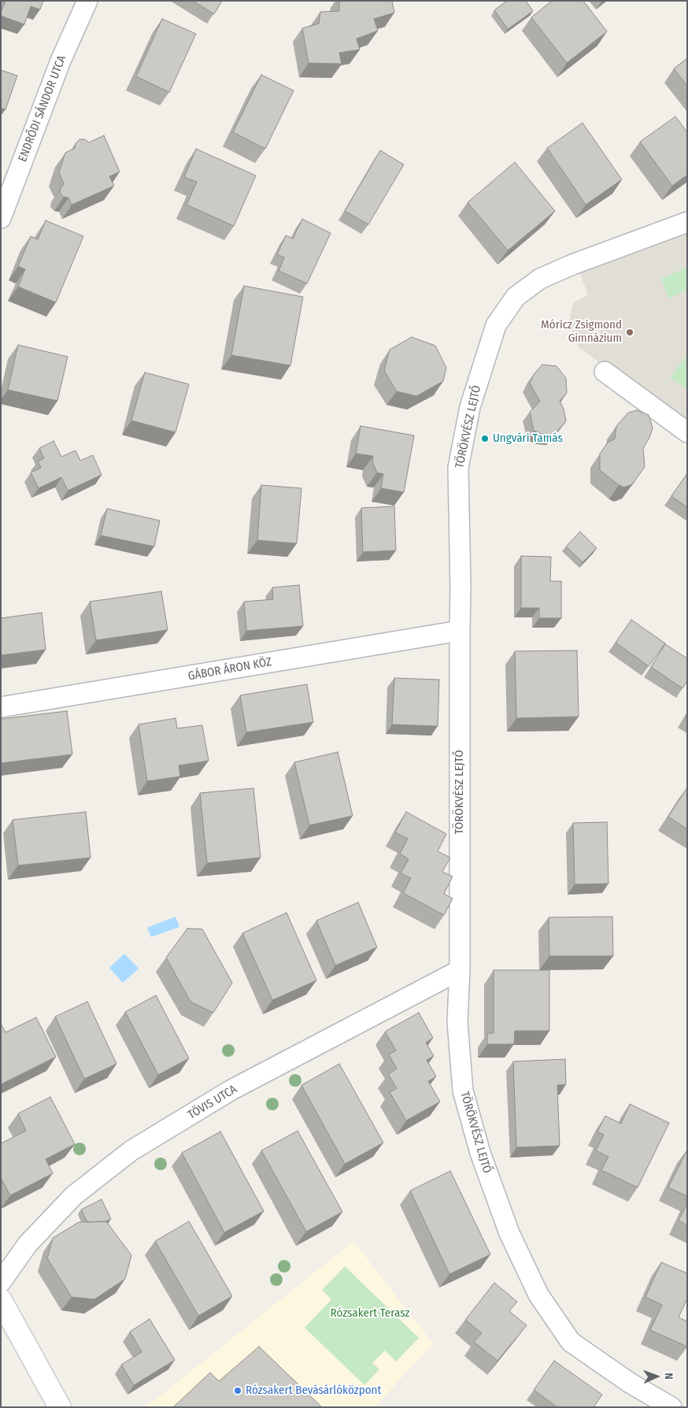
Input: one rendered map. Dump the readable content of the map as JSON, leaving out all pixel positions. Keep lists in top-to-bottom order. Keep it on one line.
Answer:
{"streets":{"street":["ENDRŐDI SÁNDOR UTCA","TÖRÖKVÉSZ LEJTŐ","GÁBOR ÁRON KÖZ","TÖVIS UTCA"]},"crossings":[["TÖRÖKVÉSZ LEJTŐ","GÁBOR ÁRON KÖZ"],["TÖRÖKVÉSZ LEJTŐ","TÖVIS UTCA"]],"parks":["Rózsakert Terasz"],"places":["Móricz Zsigmond Gimnázium","Ungvári Tamás","Rózsakert Bevásárlóközpont"],"north":"right"}
